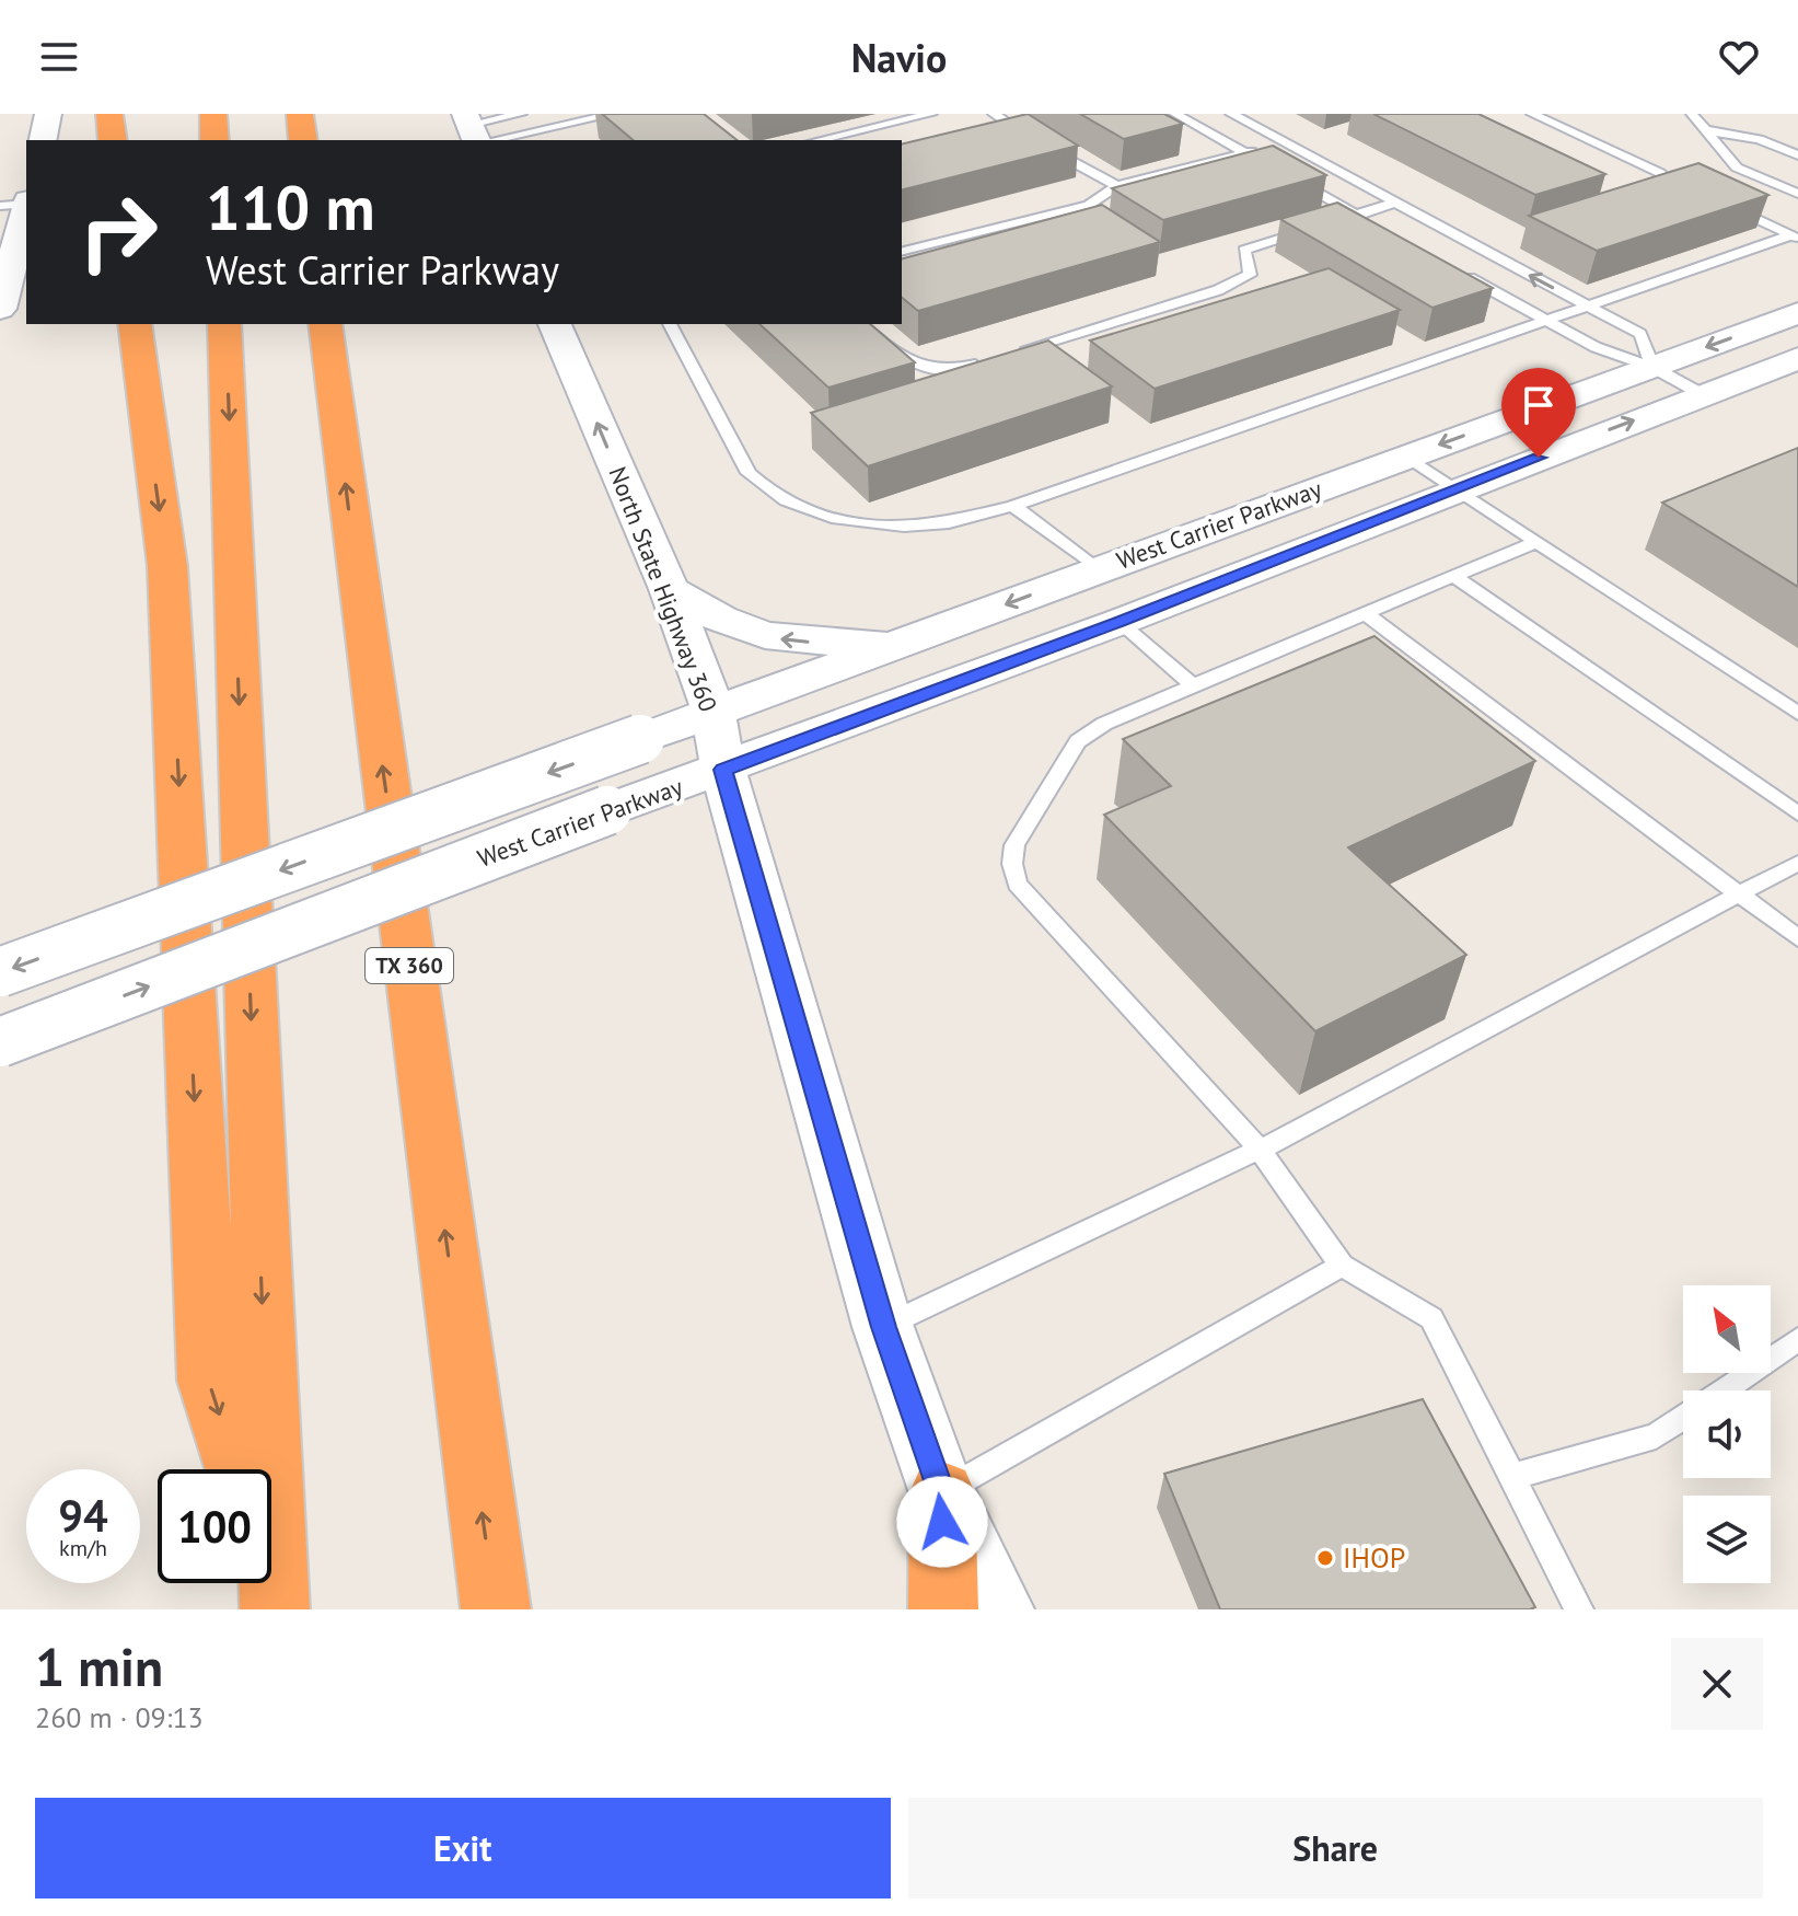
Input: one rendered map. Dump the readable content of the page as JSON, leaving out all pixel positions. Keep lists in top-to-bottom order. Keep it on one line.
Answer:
{"streets":{"highway":["TX 360"],"main road":["West Carrier Parkway","North State Highway 360"]},"crossings":[["West Carrier Parkway","North State Highway 360"]],"places":["IHOP"],"north":"top left","page":{"header":"Navio","turn":["110 m","West Carrier Parkway"],"speed":"94 km/h","limit":"100","heading":["1 min","260 m · 09:13"],"buttons":["Exit","Share"]}}
